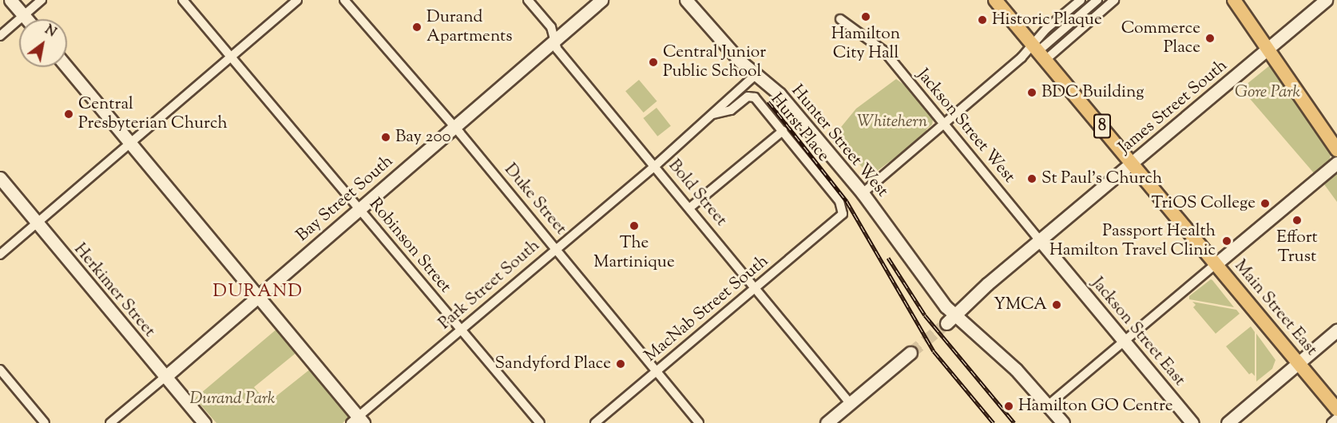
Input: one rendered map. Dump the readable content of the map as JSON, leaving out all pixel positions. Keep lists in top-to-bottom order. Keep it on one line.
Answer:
{"streets":{"main road":["8","Main Street East"],"street":["James Street South","Jackson Street West","Hurst Place","Hunter Street West","Bold Street","Bay Street South","Duke Street","Robinson Street","Park Street South","Herkimer Street","MacNab Street South","Jackson Street East"]},"crossings":[["James Street South","Jackson Street West"],["James Street South","8"],["James Street South","Hunter Street West"],["James Street South","Main Street East"],["James Street South","Jackson Street East"],["Jackson Street West","Jackson Street East"],["8","Main Street East"],["Hurst Place","Park Street South"],["Hurst Place","MacNab Street South"],["Hunter Street West","Park Street South"],["Bold Street","Bay Street South"],["Bold Street","Park Street South"],["Bold Street","MacNab Street South"],["Bay Street South","Duke Street"],["Bay Street South","Robinson Street"],["Bay Street South","Herkimer Street"],["Duke Street","Park Street South"],["Duke Street","MacNab Street South"],["Robinson Street","Park Street South"]],"districts":["DURAND"],"parks":["Gore Park","Whitehern","Durand Park"],"places":["Hamilton City Hall","Historic Plaque","Durand Apartments","Commerce Place","Central Junior Public School","BDC Building","Central Presbyterian Church","Bay 200","St Paul's Church","TriOS College","Effort Trust","The Martinique","Passport Health Hamilton Travel Clinic","YMCA","Sandyford Place","Hamilton GO Centre"],"north":"top right"}
